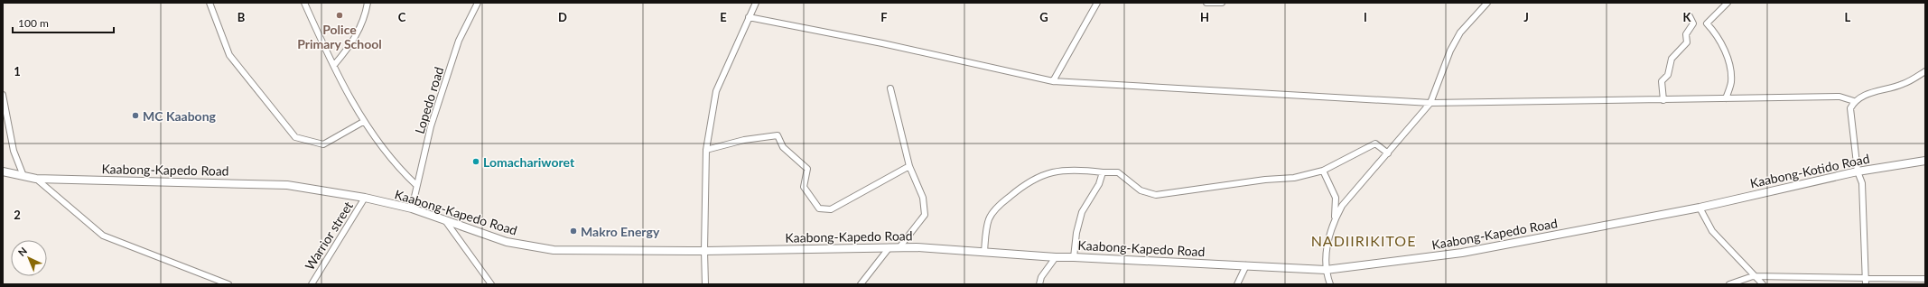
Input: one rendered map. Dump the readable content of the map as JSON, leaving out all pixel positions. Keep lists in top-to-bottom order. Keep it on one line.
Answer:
{"streets":{"main road":["Kaabong-Kapedo Road","Kaabong-Kotido Road"],"street":["Lopedo road","Warrior street"]},"crossings":[["Lopedo road","Kaabong-Kapedo Road"],["Kaabong-Kapedo Road","Kaabong-Kotido Road"],["Kaabong-Kapedo Road","Warrior street"]],"districts":["NADIIRIKITOE"],"places":["Police Primary School","MC Kaabong","Lomachariworet","Makro Energy"],"scale_bar":"100 m","north":"top left","grid":{"columns":["B","C","D","E","F","G","H","I","J","K","L"],"rows":["1","2"]}}
